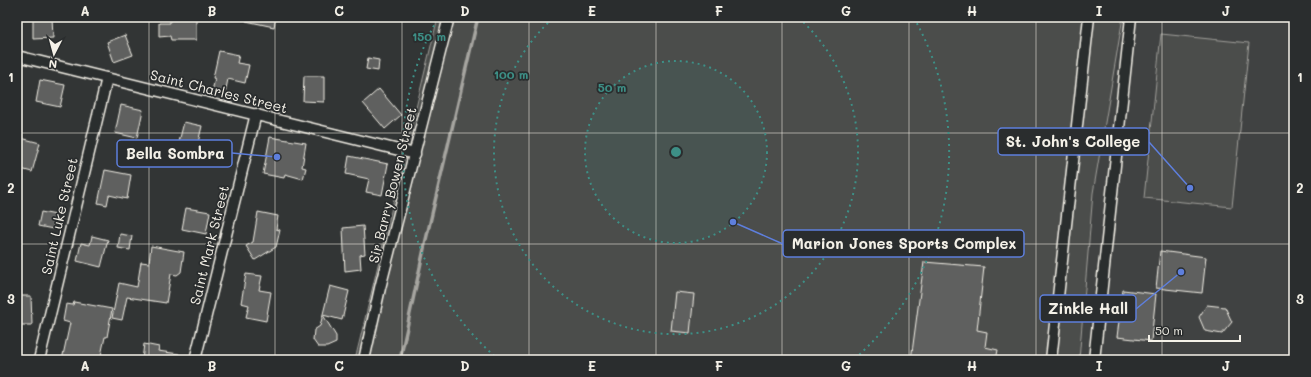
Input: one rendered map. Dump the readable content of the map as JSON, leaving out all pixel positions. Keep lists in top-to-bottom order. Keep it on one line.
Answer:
{"streets":{"street":["Saint Charles Street","Sir Barry Bowen Street","Saint Luke Street","Saint Mark Street"]},"crossings":[["Saint Charles Street","Sir Barry Bowen Street"],["Saint Charles Street","Saint Luke Street"],["Saint Charles Street","Saint Mark Street"]],"places":["Bella Sombra","St. John's College","Marion Jones Sports Complex","Zinkle Hall"],"scale_bar":"50 m","north":"bottom","grid":{"columns":["A","B","C","D","E","F","G","H","I","J"],"rows":["1","2","3"]},"rings":["150 m","100 m","50 m"]}
